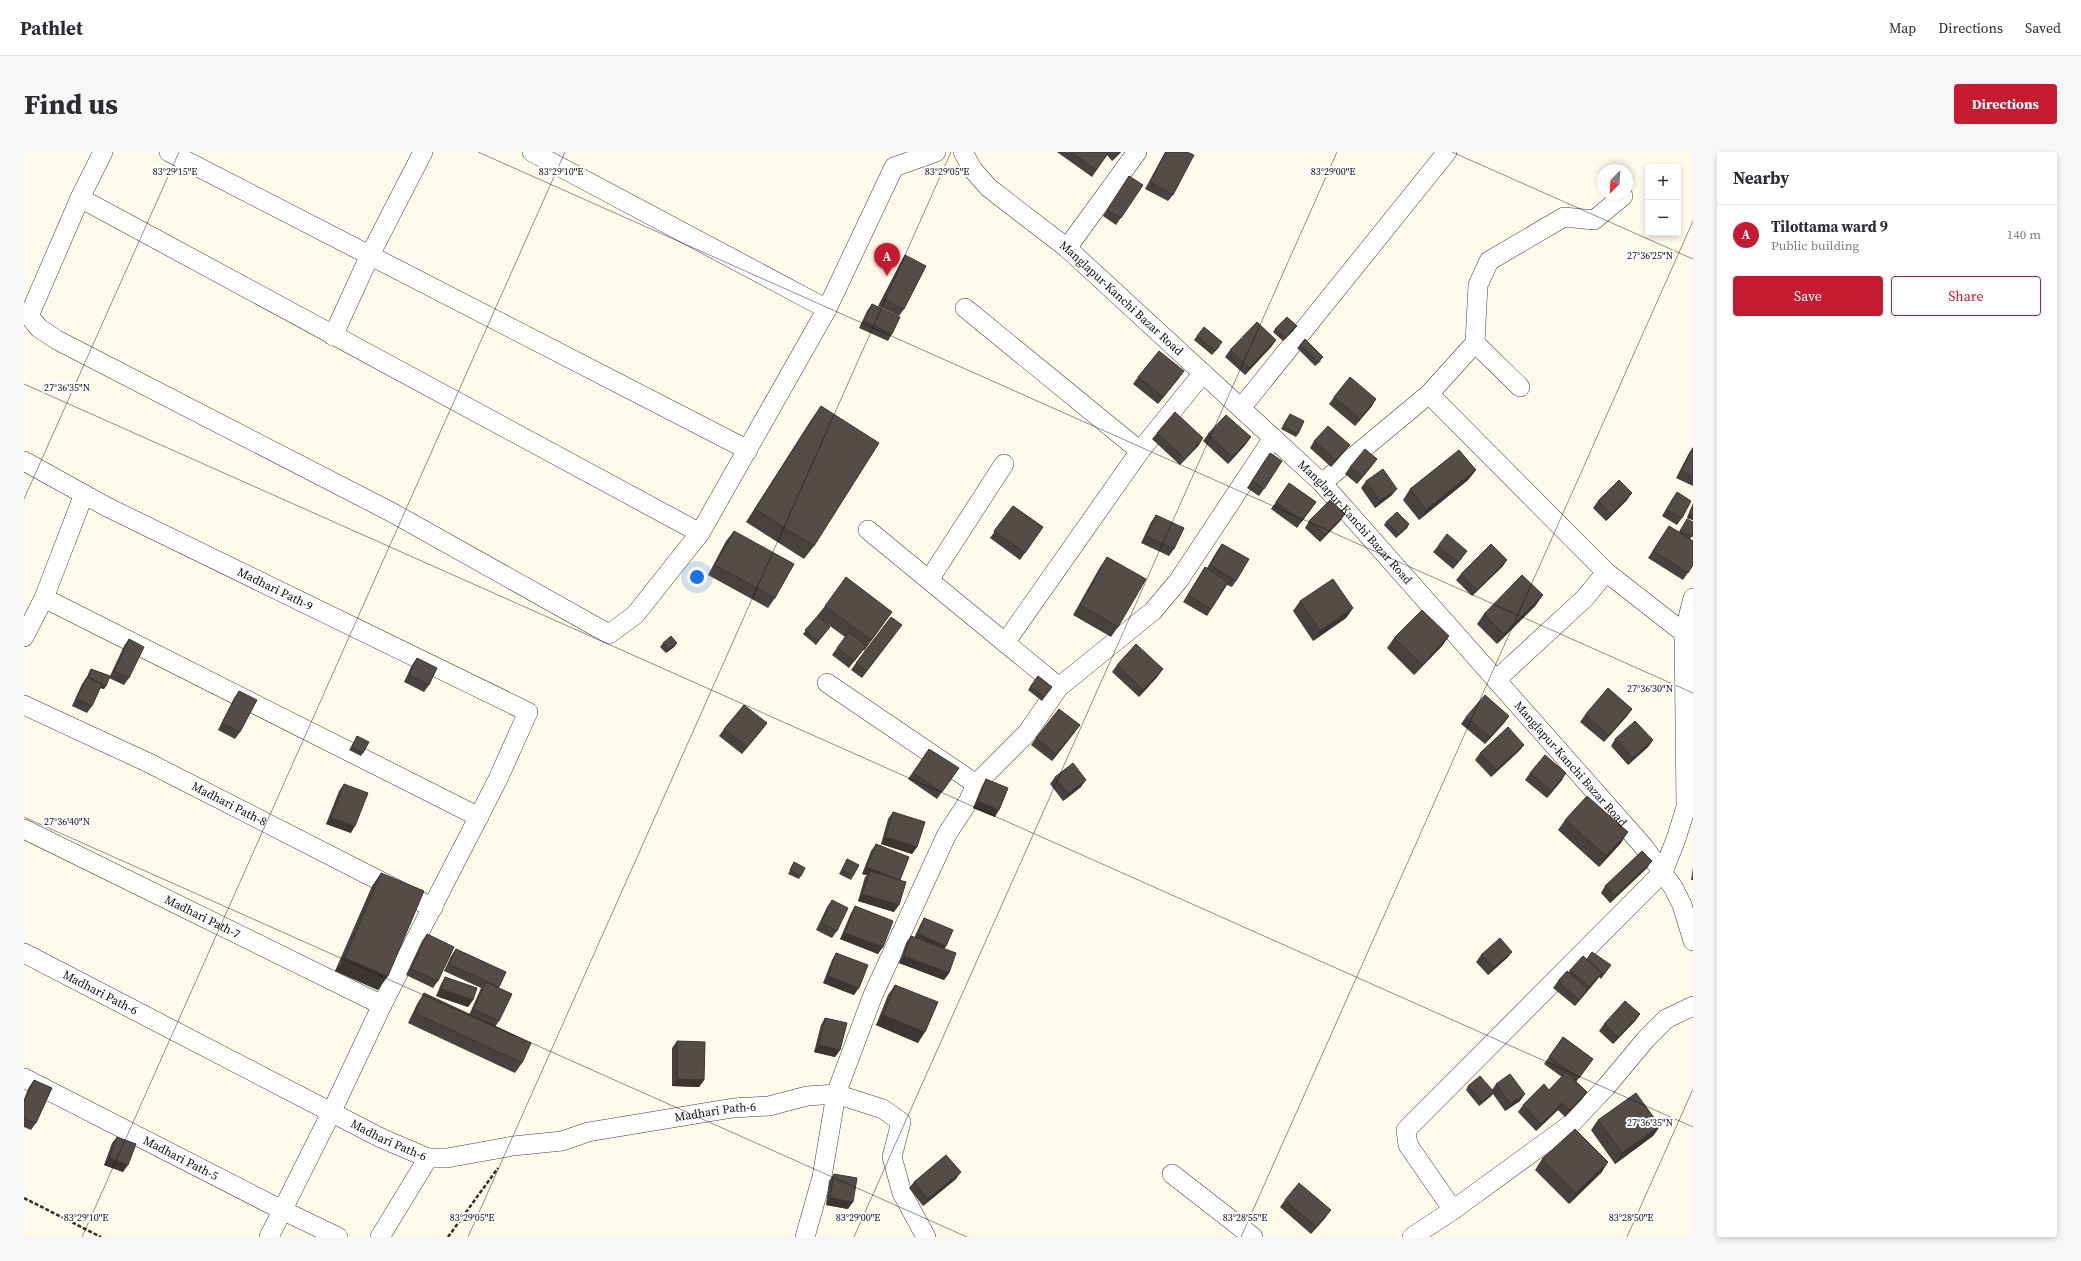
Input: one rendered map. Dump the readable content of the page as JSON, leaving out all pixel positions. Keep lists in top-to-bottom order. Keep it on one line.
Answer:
{"streets":{"street":["Manglapur-Kanchi Bazar Road","Madhari Path-9","Madhari Path-8","Madhari Path-7","Madhari Path-6","Madhari Path-5"]},"north":"bottom left","page":{"header":"Pathlet","nav":["Map","Directions","Saved"],"buttons":["Directions",["Save","Share"]],"title":"Find us","heading":"Nearby","map_buttons":["+","−"],"list":[{"mark":"A","name":"Tilottama ward 9","note":"Public building","value":"140 m"}],"pins":"A"},"coordinates":["83°29'15\"E","83°29'10\"E","83°29'05\"E","83°29'00\"E","27°36'25\"N","27°36'35\"N","27°36'30\"N","27°36'40\"N","83°28'55\"E","83°28'50\"E"]}
